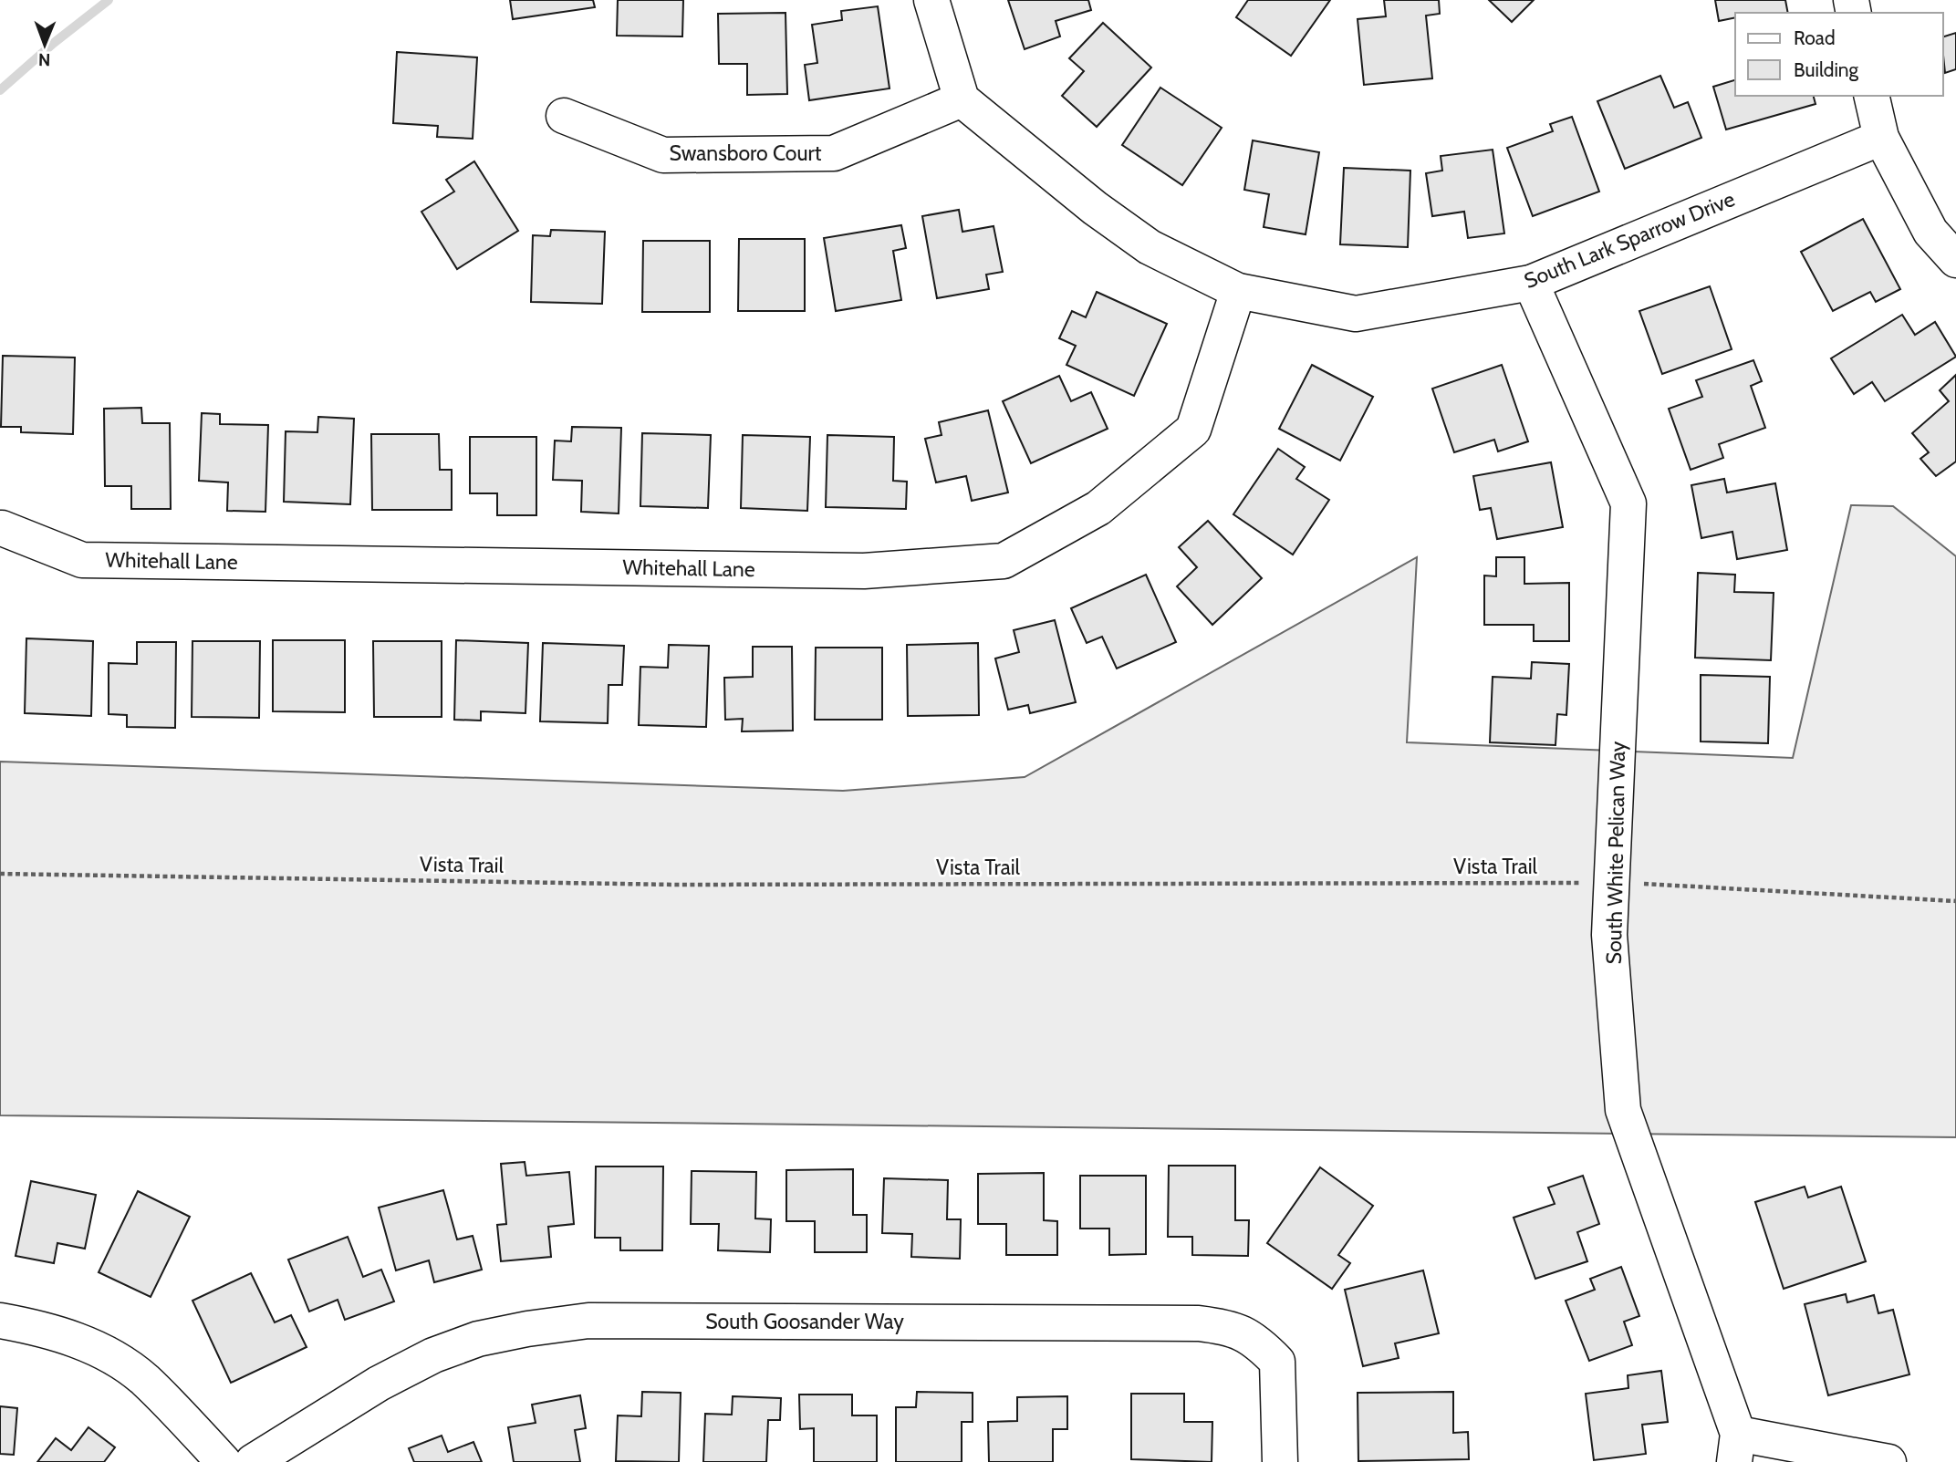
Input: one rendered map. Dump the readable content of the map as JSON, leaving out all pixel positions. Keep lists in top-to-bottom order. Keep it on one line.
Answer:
{"streets":{"street":["Swansboro Court","South Lark Sparrow Drive","Whitehall Lane","South White Pelican Way","South Goosander Way"],"path":["Vista Trail"]},"crossings":[["Swansboro Court","South Lark Sparrow Drive"],["South Lark Sparrow Drive","Whitehall Lane"],["South Lark Sparrow Drive","South White Pelican Way"],["South White Pelican Way","Vista Trail"]],"legend":["Road","Building"],"north":"bottom"}
